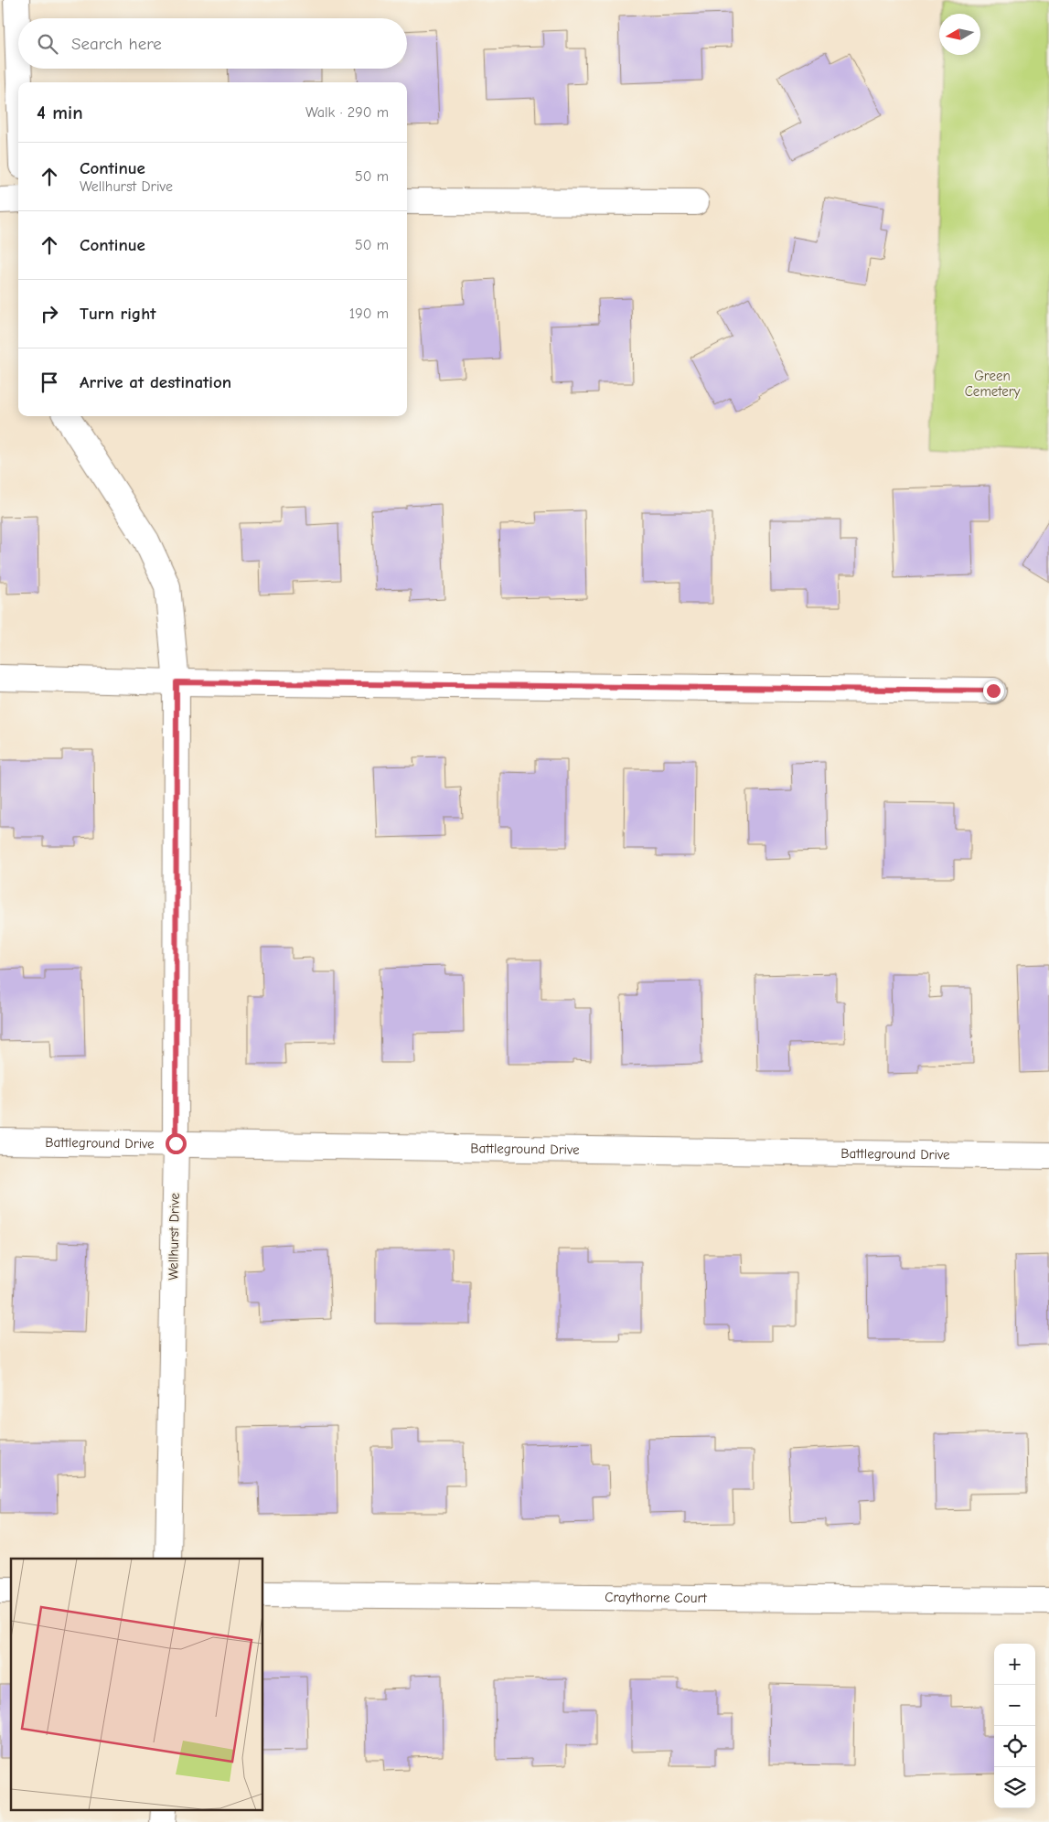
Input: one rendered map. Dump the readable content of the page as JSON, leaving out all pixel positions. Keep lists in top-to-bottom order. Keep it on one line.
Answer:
{"streets":{"street":["Battleground Drive","Wellhurst Drive","Craythorne Court"]},"crossings":[["Battleground Drive","Wellhurst Drive"]],"parks":["Green Cemetery"],"north":"left","page":{"search":"Search here","heading":["4 min","Walk · 290 m"],"list":[["Continue","Wellhurst Drive","50 m"],["Continue","50 m"],["Turn right","190 m"],"Arrive at destination"],"map_buttons":["+","−"]}}
